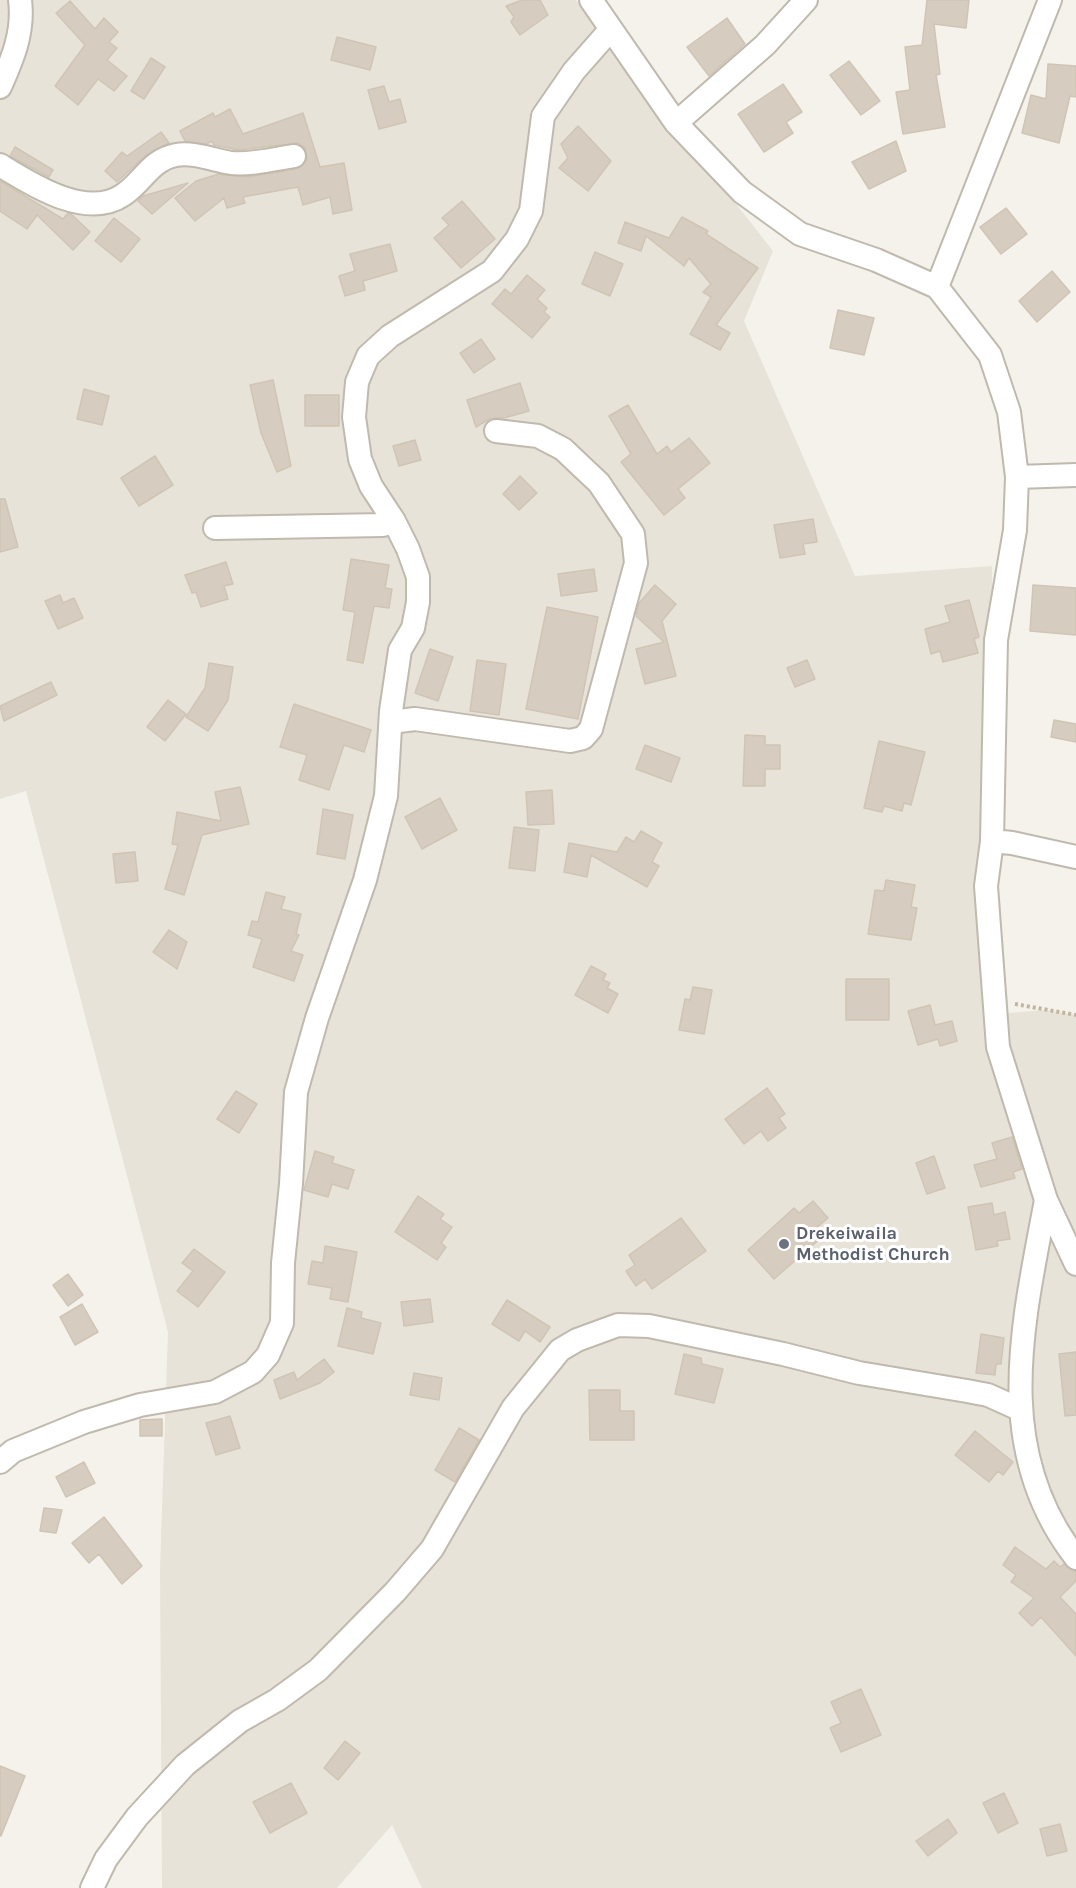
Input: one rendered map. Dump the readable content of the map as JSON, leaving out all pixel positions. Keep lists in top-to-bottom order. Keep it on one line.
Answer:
{"places":["Drekeiwaila Methodist Church"]}
